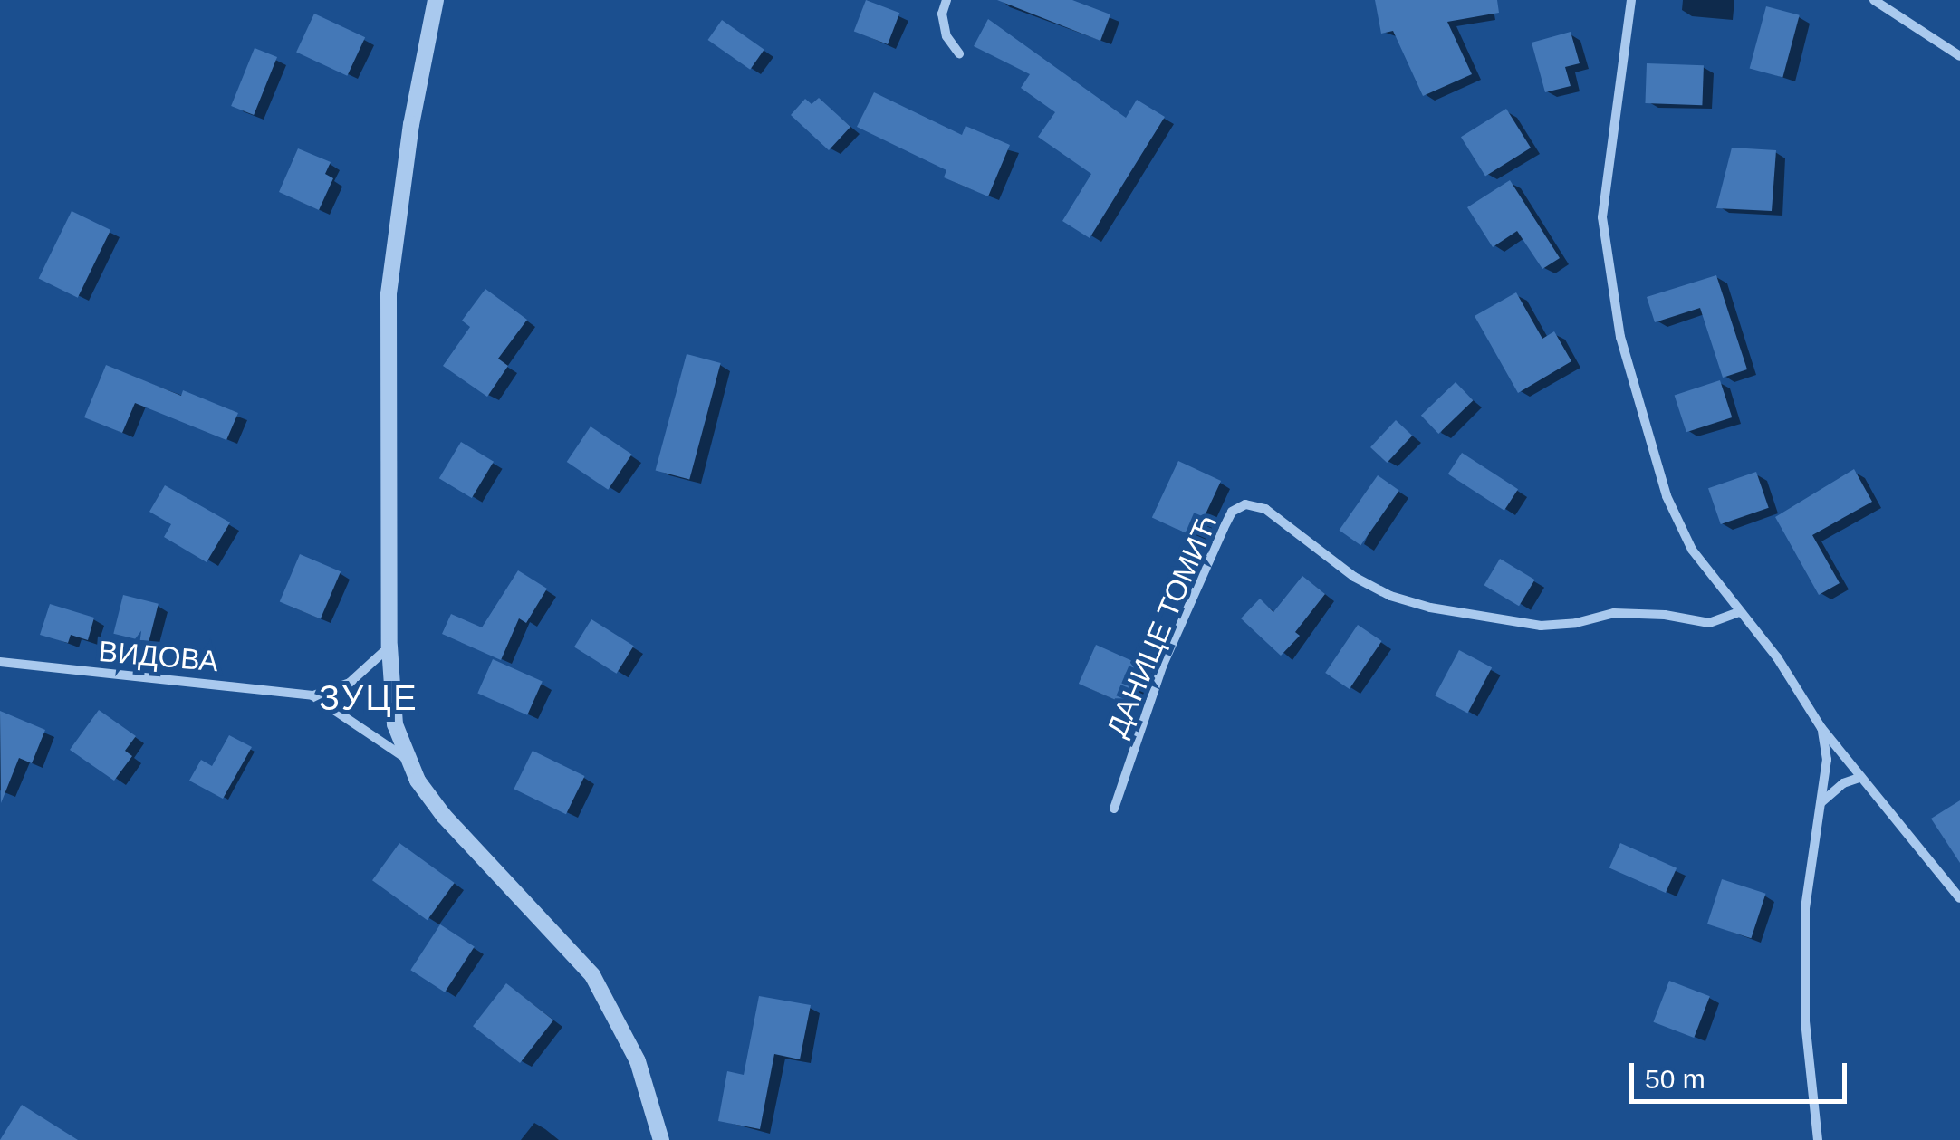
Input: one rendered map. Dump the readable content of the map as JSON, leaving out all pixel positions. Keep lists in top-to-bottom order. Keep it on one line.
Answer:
{"streets":{"street":["ДАНИЦЕ ТОМИЋ","ВИДОВА"]},"districts":["ЗУЦЕ"],"scale_bar":"50 m"}
